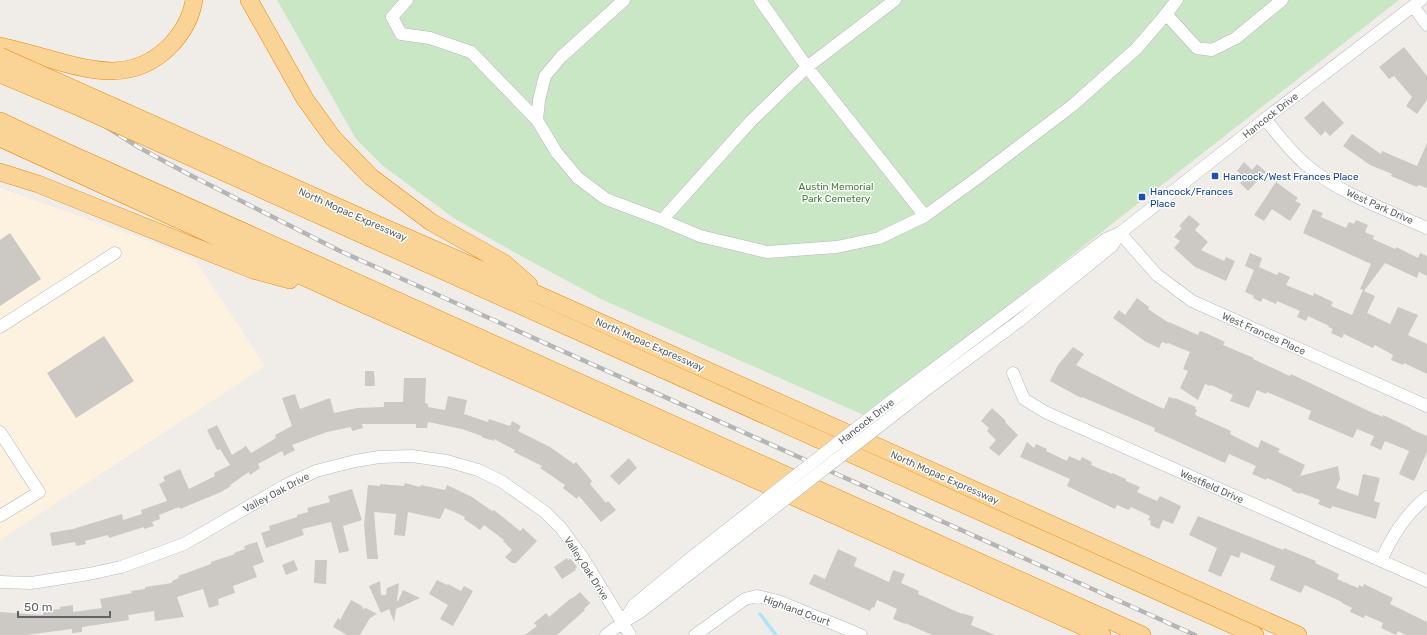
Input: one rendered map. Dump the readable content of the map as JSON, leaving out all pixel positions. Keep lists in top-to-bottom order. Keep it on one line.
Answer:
{"streets":{"highway":["North Mopac Expressway"],"street":["Hancock Drive","West Park Drive","West Frances Place","Westfield Drive","Valley Oak Drive","Highland Court"]},"crossings":[["Hancock Drive","West Park Drive"],["Hancock Drive","West Frances Place"],["Hancock Drive","Valley Oak Drive"]],"parks":["Austin Memorial Park Cemetery"],"places":{"transit":["Hancock/West Frances Place","Hancock/Frances Place"]},"scale_bar":"50 m"}
